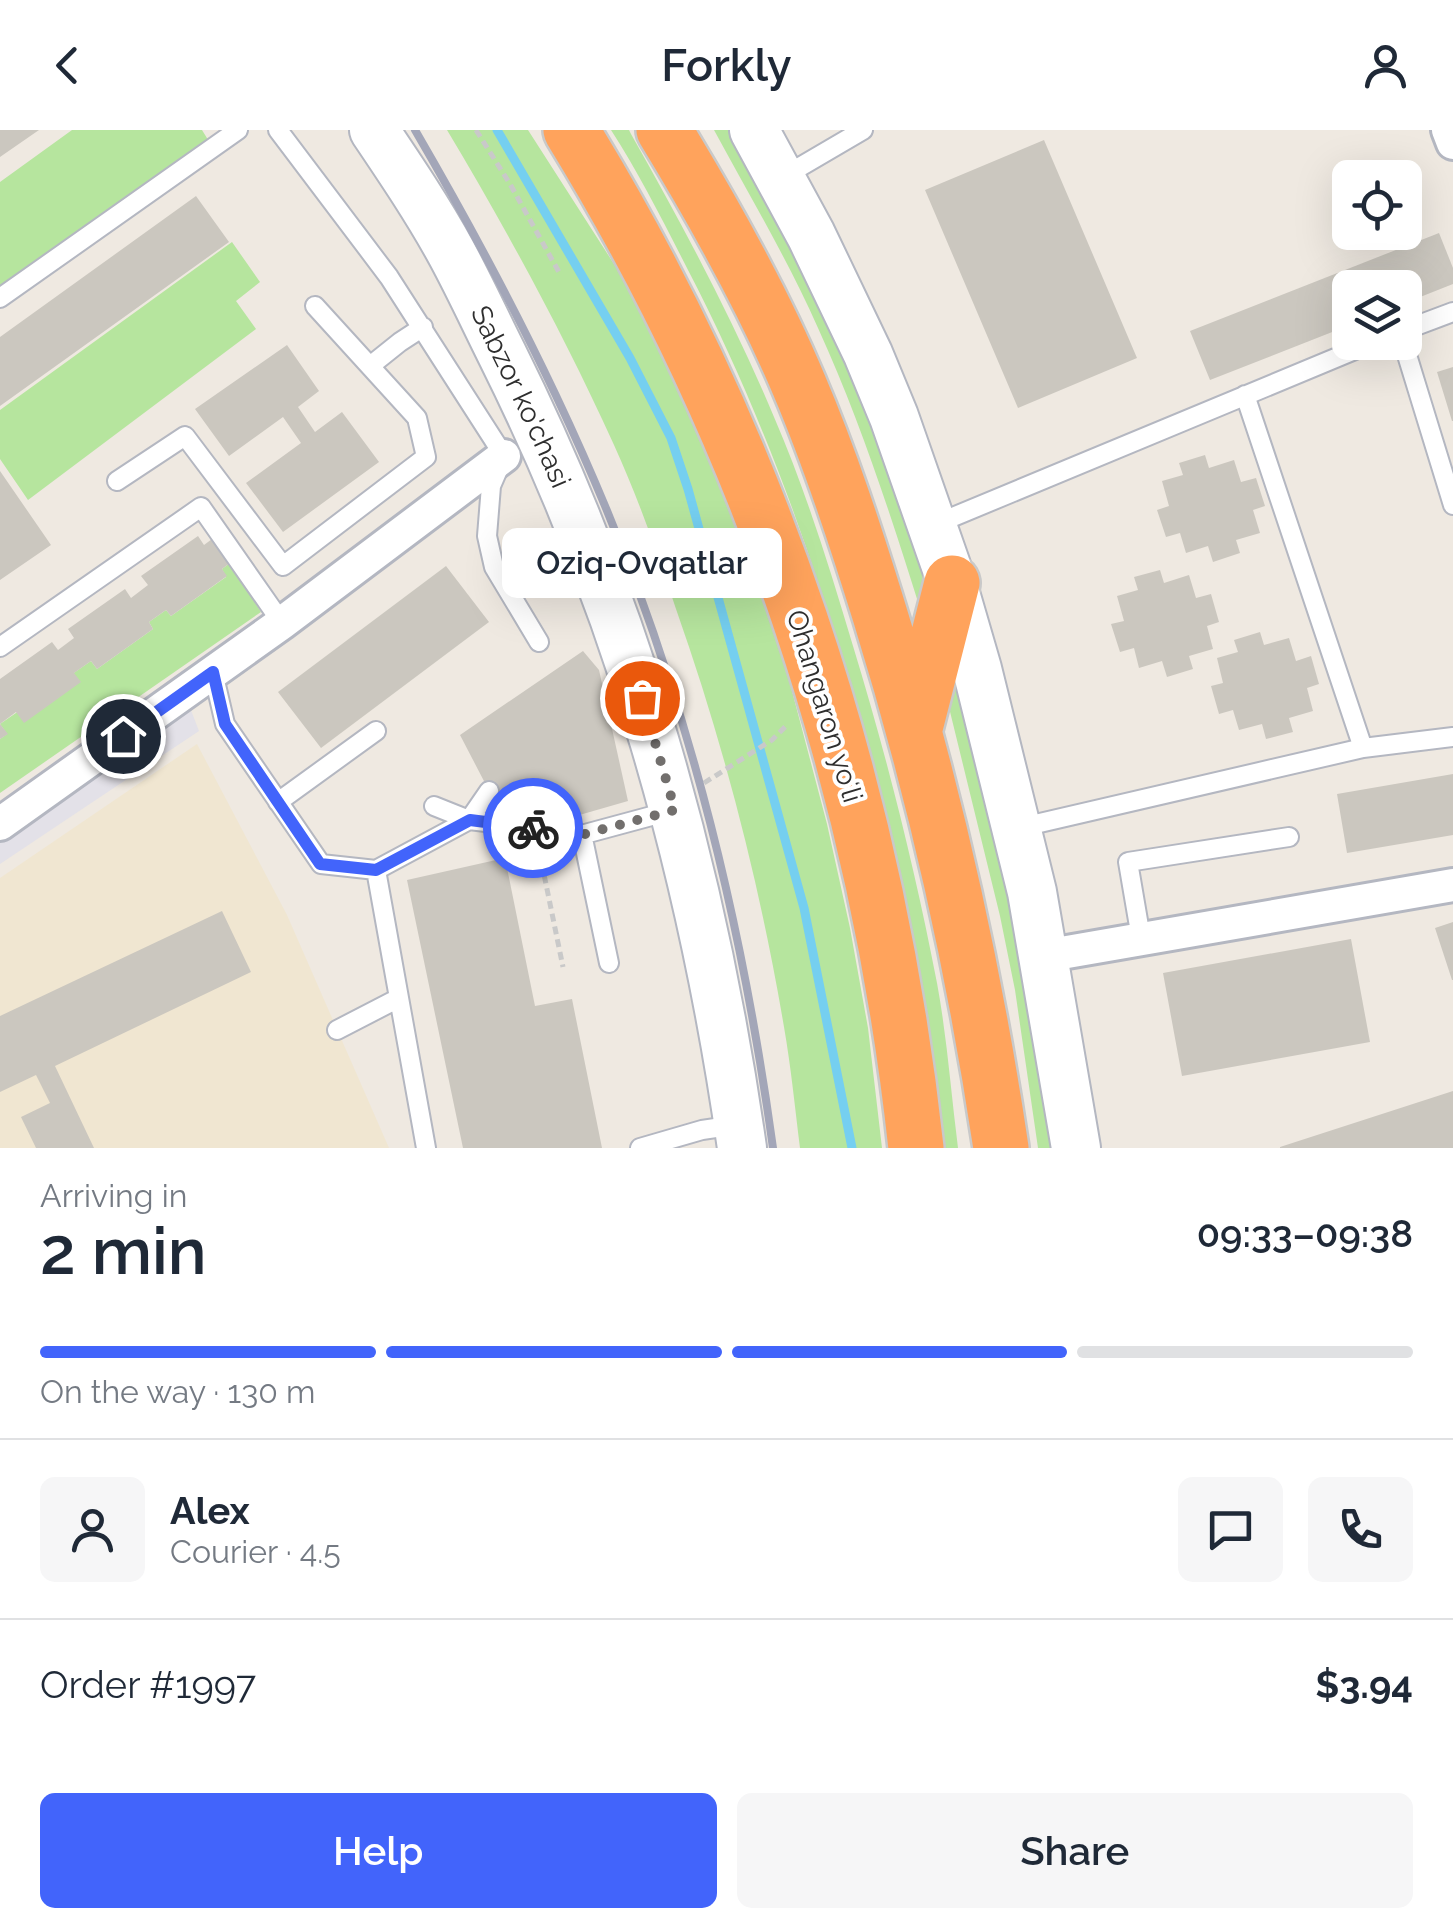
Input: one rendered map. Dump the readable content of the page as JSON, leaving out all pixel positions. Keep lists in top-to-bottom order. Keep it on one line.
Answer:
{"streets":{"highway":["Ohangaron yoʻli"],"main road":["Sabzor ko'chasi"]},"places":["Oziq-Ovqatlar"],"page":{"header":"Forkly","bubble":"Oziq-Ovqatlar","heading":["2 min","Arriving in","09:33–09:38"],"panel":["Alex","Courier · 4.5","Order #1997","$3.94"],"bar":"On the way · 130 m","buttons":["Help","Share"]}}
